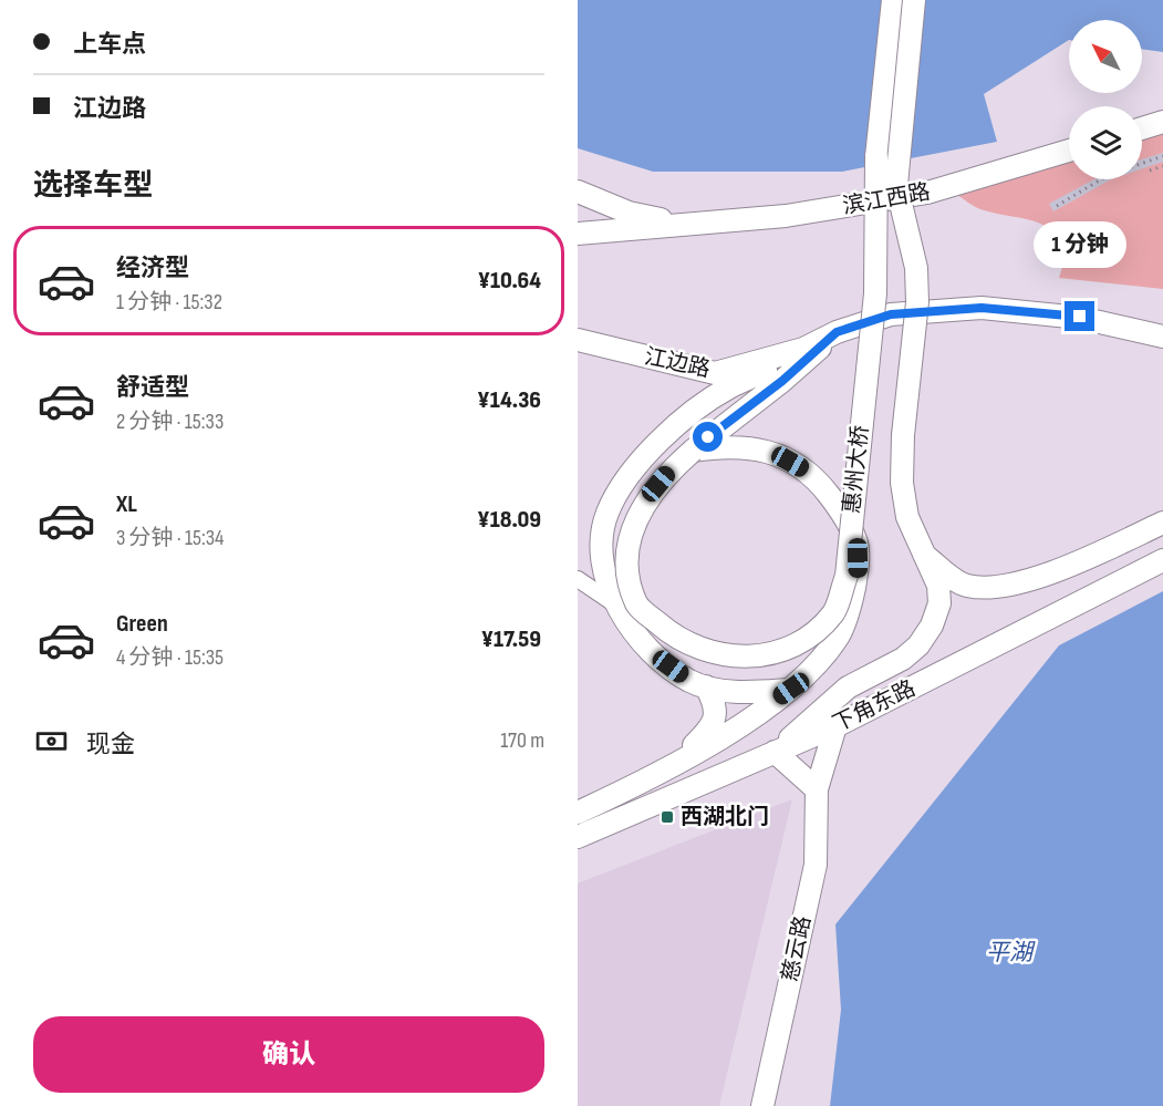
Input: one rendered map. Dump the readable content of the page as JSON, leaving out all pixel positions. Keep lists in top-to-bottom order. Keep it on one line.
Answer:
{"streets":{"main road":["滨江西路","江边路","惠州大桥","下角东路","慈云路"]},"crossings":[["江边路","惠州大桥"],["惠州大桥","下角东路"],["下角东路","慈云路"]],"water":["平湖"],"places":{"transit":["西湖北门"]},"north":"top left","page":{"banner":["上车点","江边路"],"heading":"选择车型","bubble":"1 分钟","list":[{"name":"经济型","note":"1 分钟 · 15:32","value":"¥10.64"},{"name":"舒适型","note":"2 分钟 · 15:33","value":"¥14.36"},{"name":"XL","note":"3 分钟 · 15:34","value":"¥18.09"},{"name":"Green","note":"4 分钟 · 15:35","value":"¥17.59"}],"pay":["现金","170 m"],"buttons":"确认"}}
